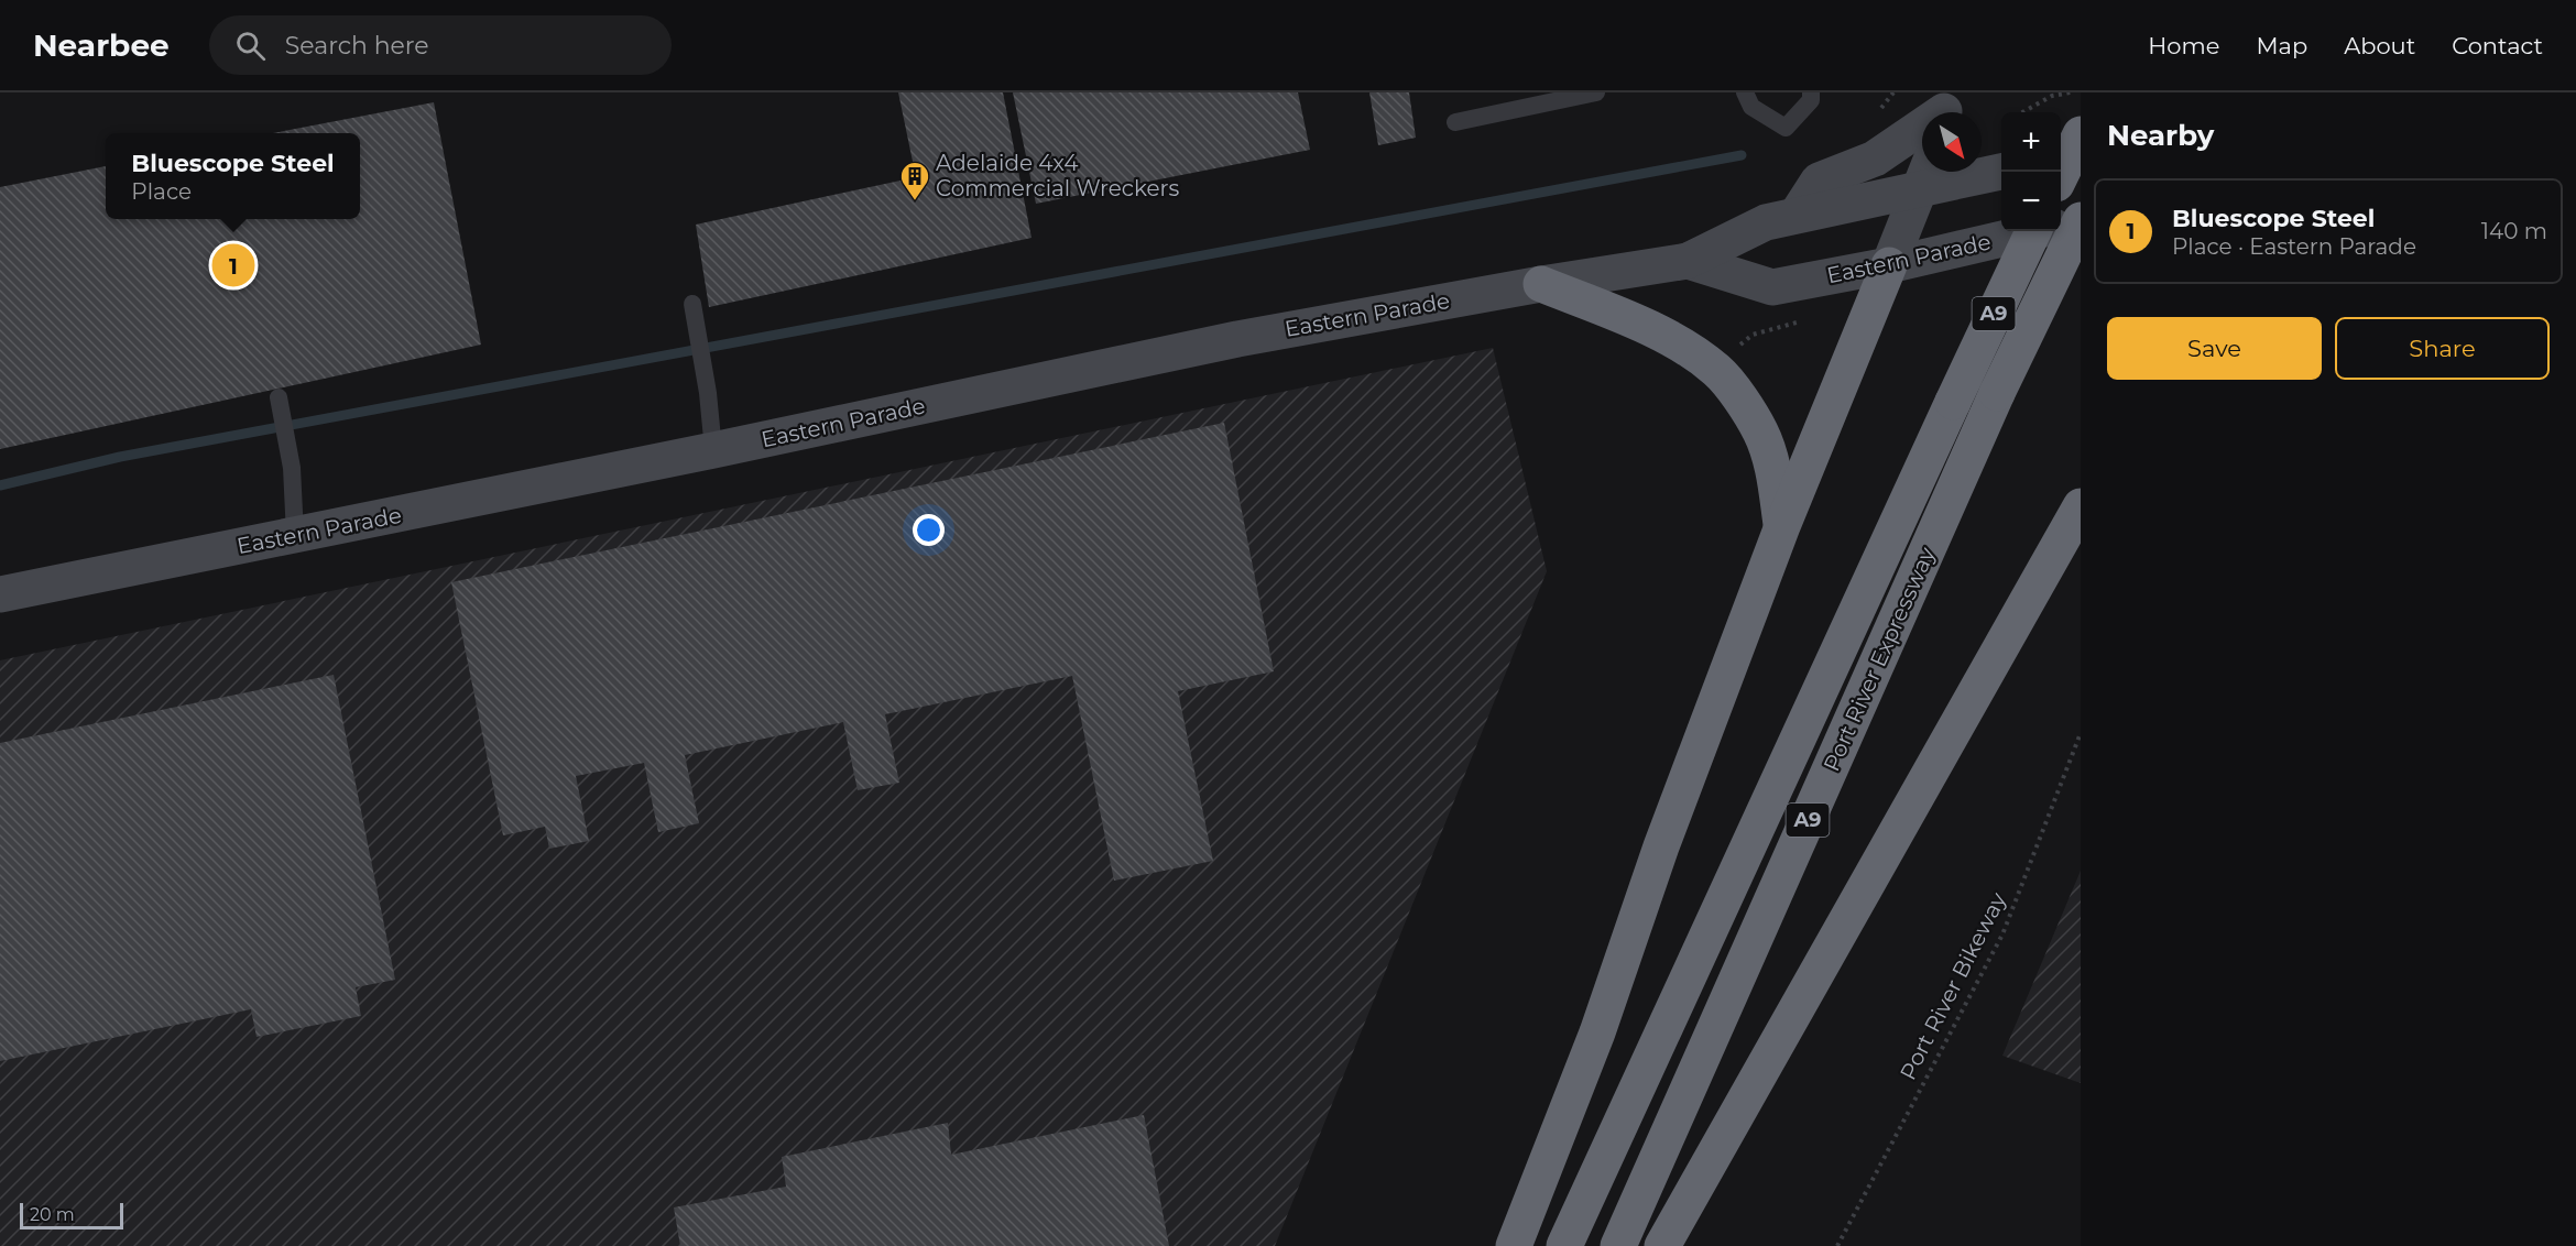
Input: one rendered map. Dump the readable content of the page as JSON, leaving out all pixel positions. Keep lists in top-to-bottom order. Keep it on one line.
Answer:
{"streets":{"highway":["A9","Port River Expressway"],"main road":["Eastern Parade"],"path":["Port River Bikeway"]},"crossings":[["Eastern Parade","Port River Expressway"]],"places":{"building":["Adelaide 4x4 Commercial Wreckers"]},"scale_bar":"20 m","north":"bottom right","page":{"header":"Nearbee","search":"Search here","nav":["Home","Map","About","Contact"],"heading":"Nearby","map_buttons":["+","−"],"popup":["Bluescope Steel","Place"],"list":[{"mark":"1","name":"Bluescope Steel","note":"Place · Eastern Parade","value":"140 m"}],"pins":"1","buttons":["Save","Share"],"scale":"20 m"}}
